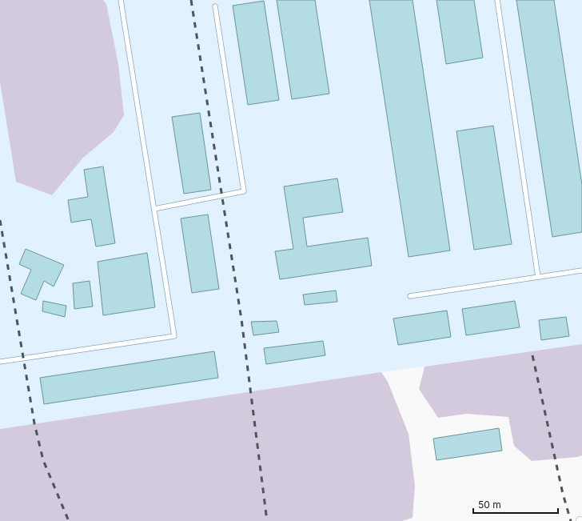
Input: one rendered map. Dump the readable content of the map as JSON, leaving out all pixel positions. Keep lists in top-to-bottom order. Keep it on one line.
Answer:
{"scale_bar":"50 m"}
